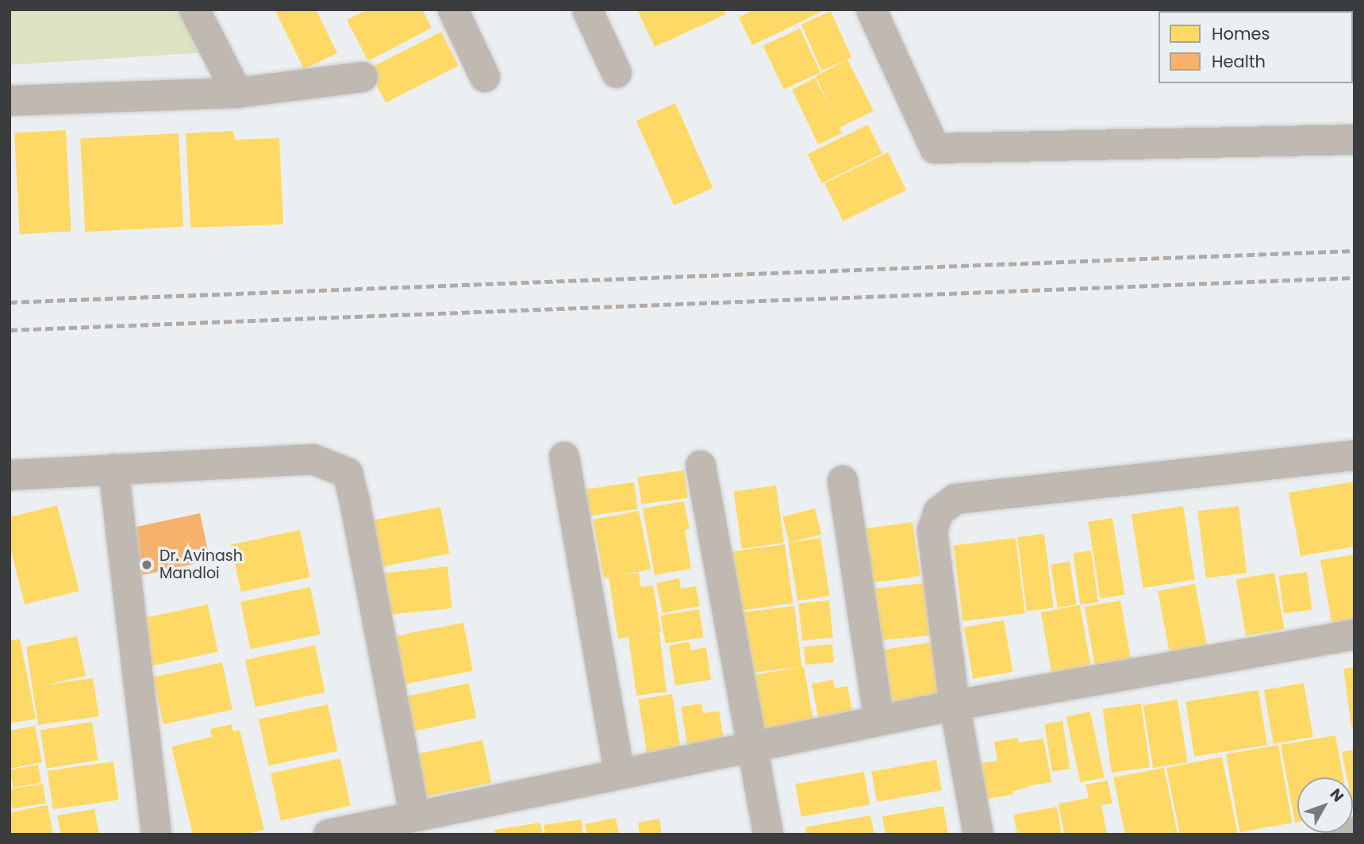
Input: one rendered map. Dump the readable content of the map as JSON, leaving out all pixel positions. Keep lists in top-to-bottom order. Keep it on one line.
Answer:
{"places":["Dr. Avinash Mandloi"],"legend":["Homes","Health"],"north":"top right"}
